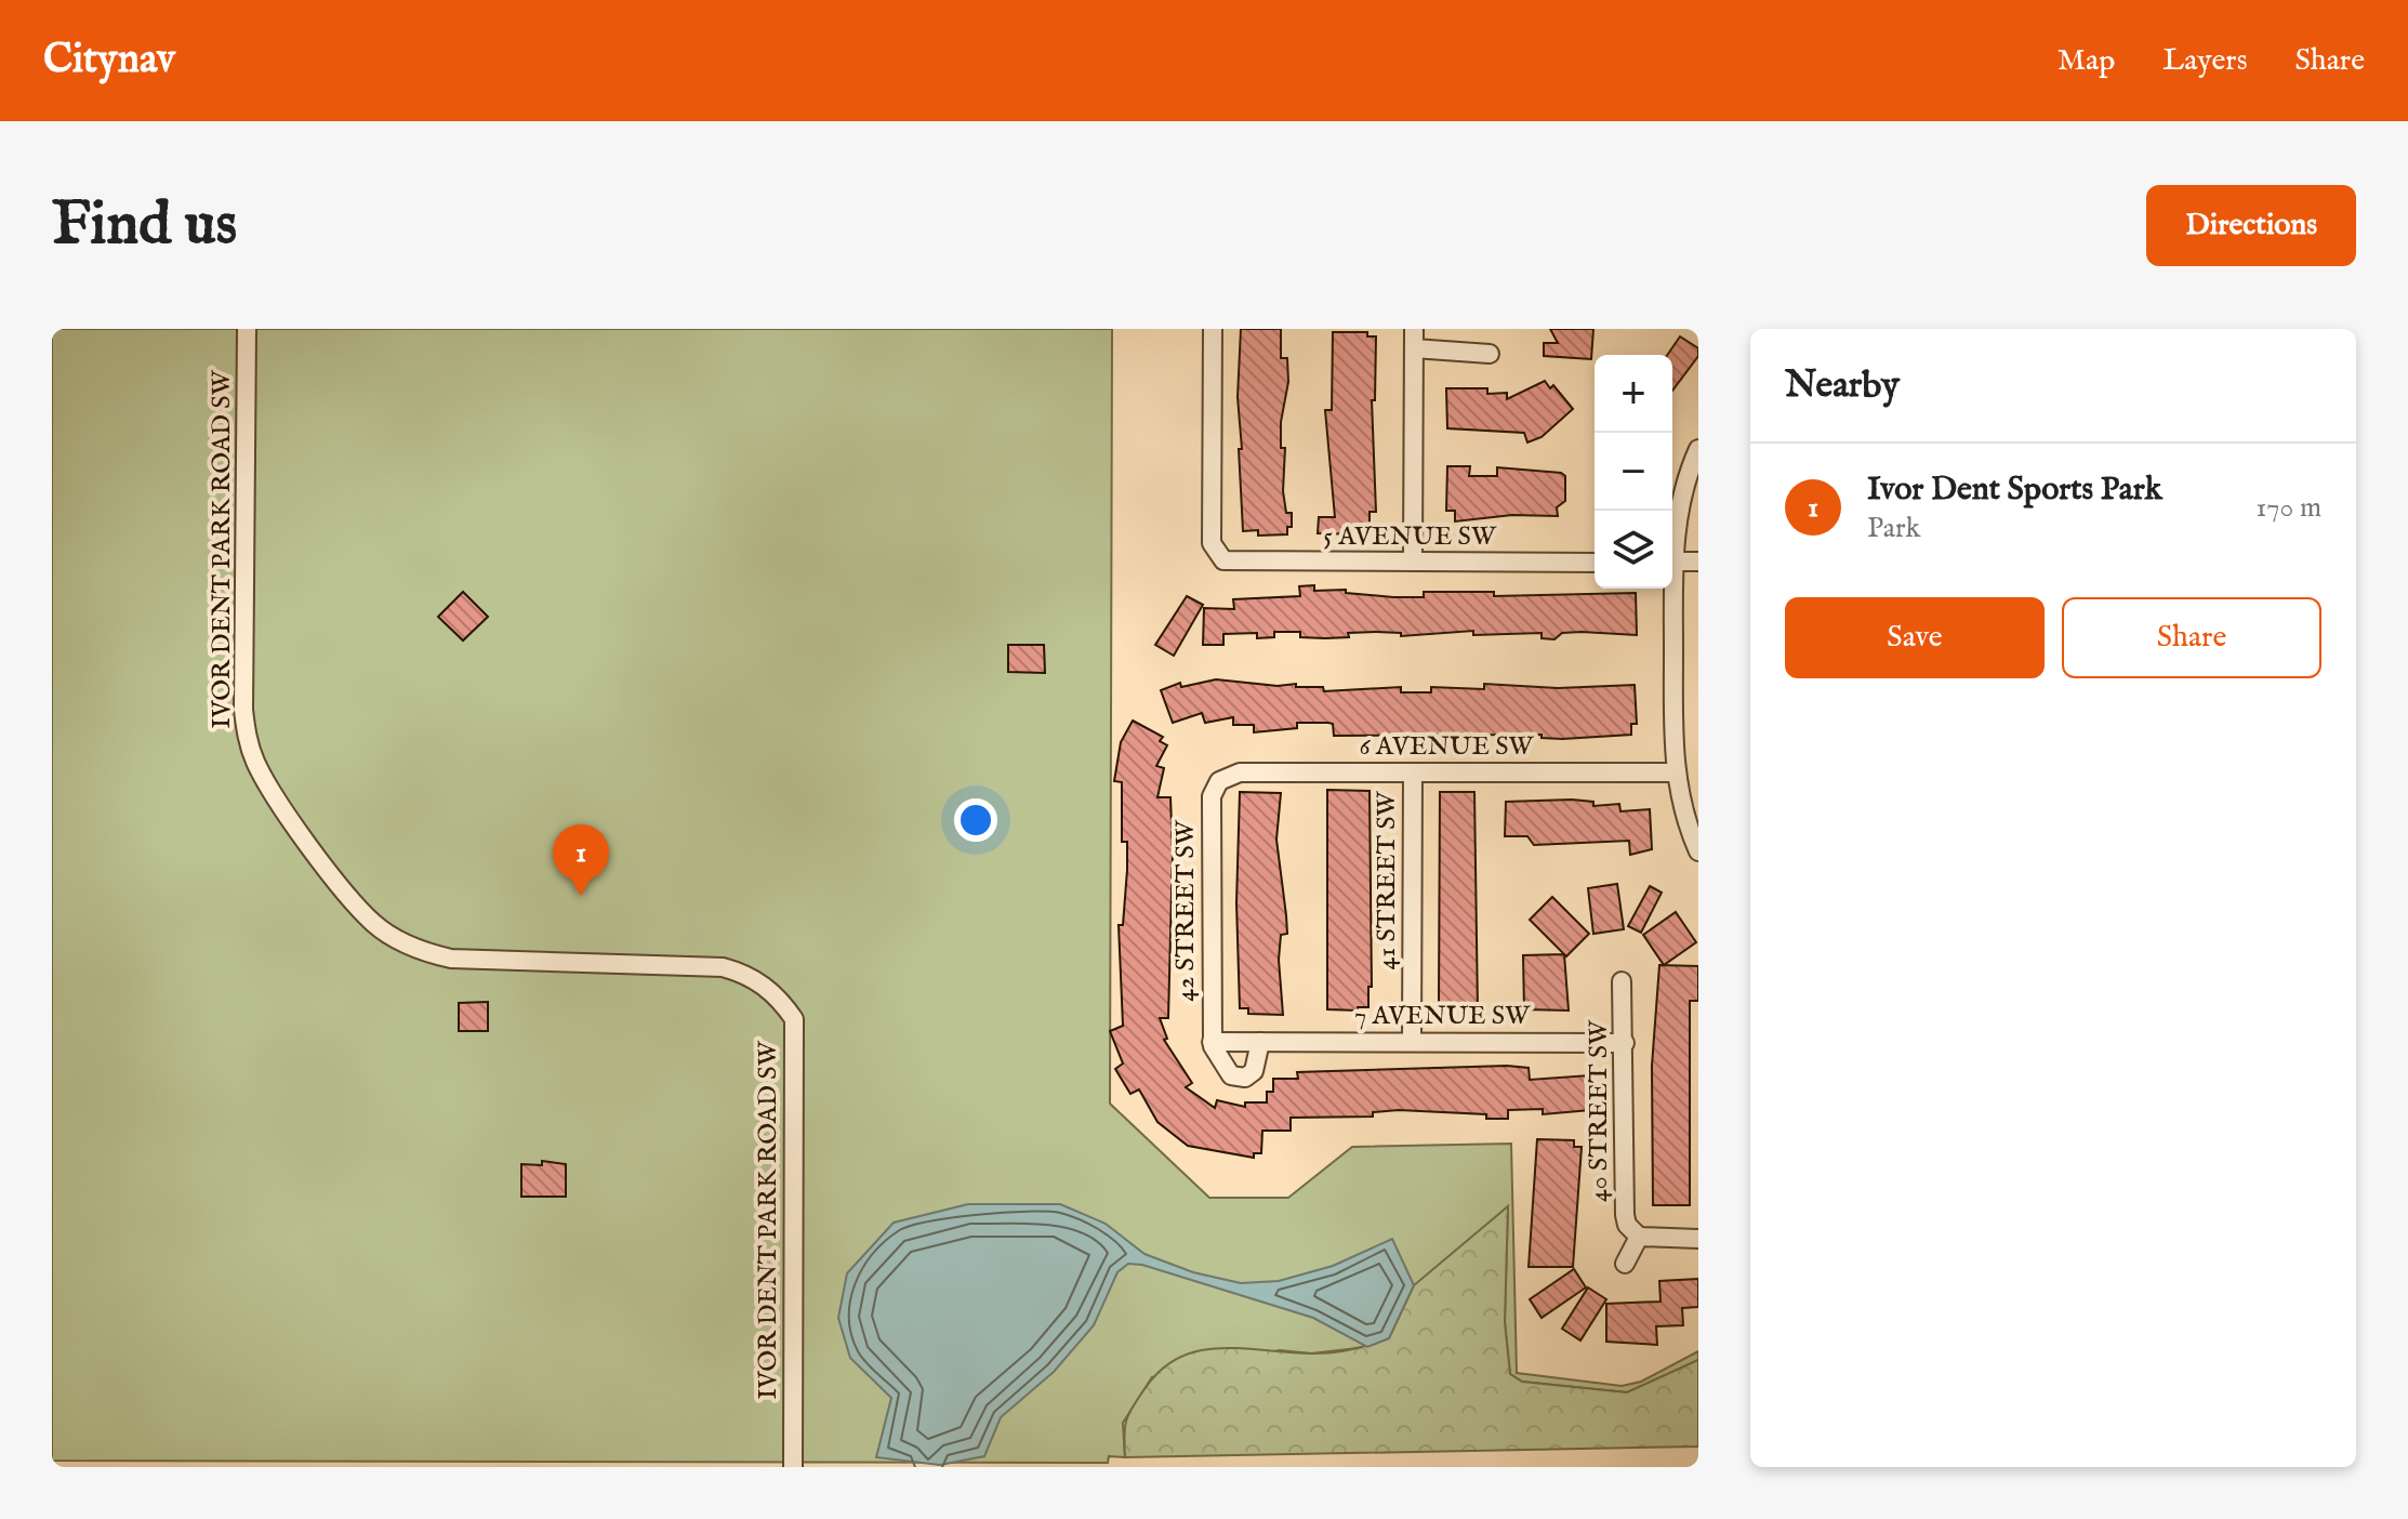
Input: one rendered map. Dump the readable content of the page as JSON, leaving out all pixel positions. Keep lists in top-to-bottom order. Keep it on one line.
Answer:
{"streets":{"street":["5 AVENUE SW","IVOR DENT PARK ROAD SW","6 AVENUE SW","41 STREET SW","42 STREET SW","7 AVENUE SW","40 STREET SW"]},"crossings":[["6 AVENUE SW","41 STREET SW"],["6 AVENUE SW","42 STREET SW"],["41 STREET SW","7 AVENUE SW"],["42 STREET SW","7 AVENUE SW"],["7 AVENUE SW","40 STREET SW"]],"page":{"header":"Citynav","nav":["Map","Layers","Share"],"buttons":["Directions",["Save","Share"]],"title":"Find us","heading":"Nearby","map_buttons":["+","−"],"list":[{"mark":"1","name":"Ivor Dent Sports Park","note":"Park","value":"170 m"}],"pins":"1"}}
